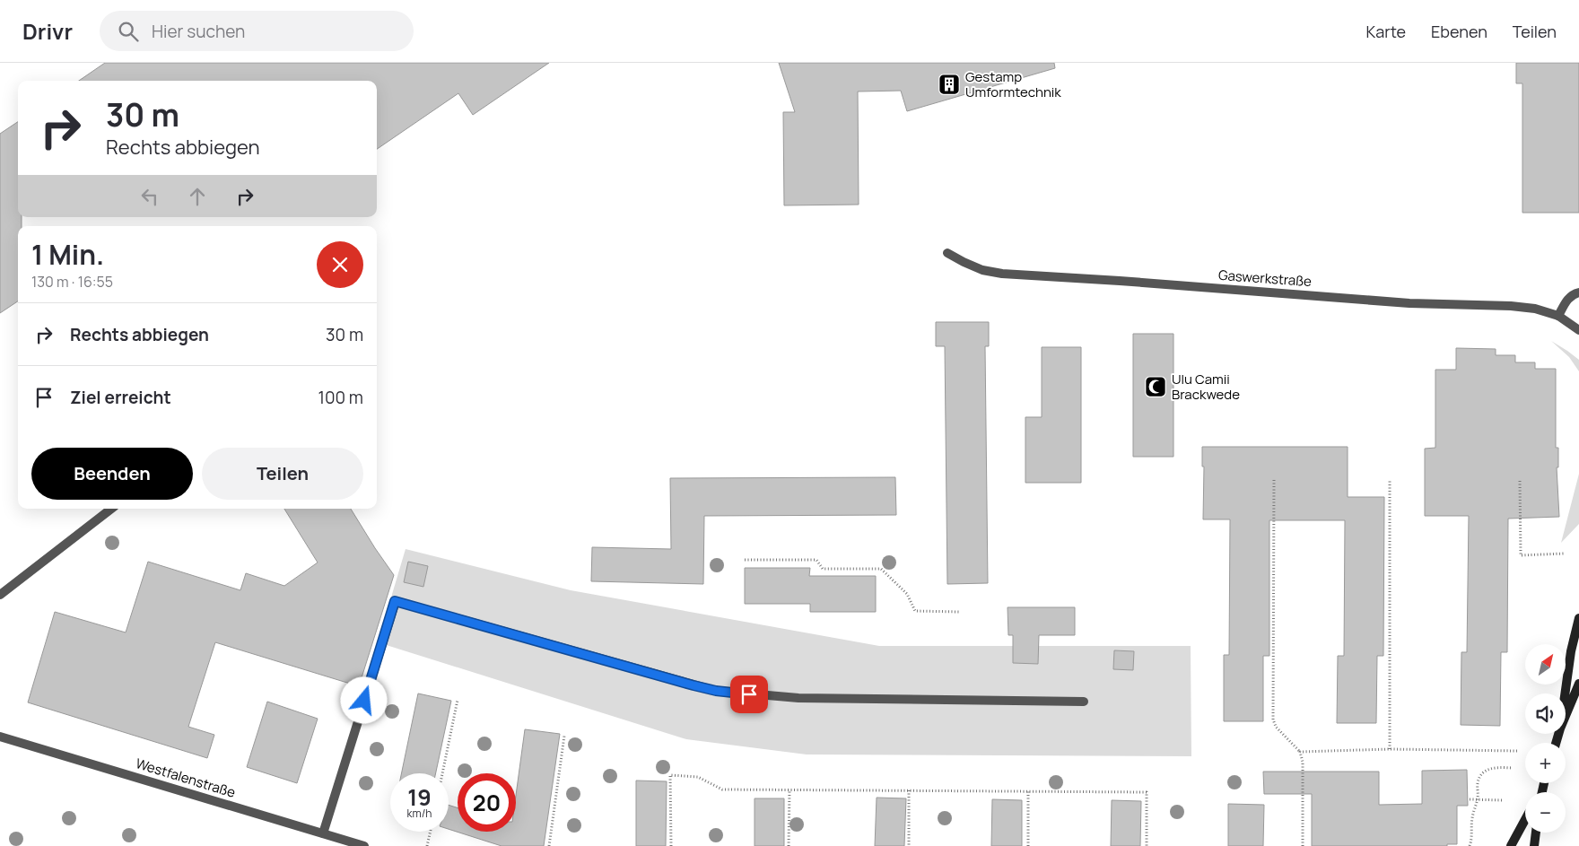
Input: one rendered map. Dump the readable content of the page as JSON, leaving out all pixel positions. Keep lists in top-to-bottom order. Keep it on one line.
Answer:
{"streets":{"street":["Gaswerkstraße","Westfalenstraße"]},"places":{"building":["Gestamp Umformtechnik"],"mosque":["Ulu Camii Brackwede"]},"north":"top right","page":{"header":"Drivr","search":"Hier suchen","nav":["Karte","Ebenen","Teilen"],"turn":["30 m","Rechts abbiegen"],"heading":["1 Min.","130 m · 16:55"],"list":[{"name":"Rechts abbiegen","value":"30 m"},{"name":"Ziel erreicht","value":"100 m"}],"buttons":["Beenden","Teilen"],"map_buttons":["+","−"],"speed":"19 km/h","limit":"20"}}
